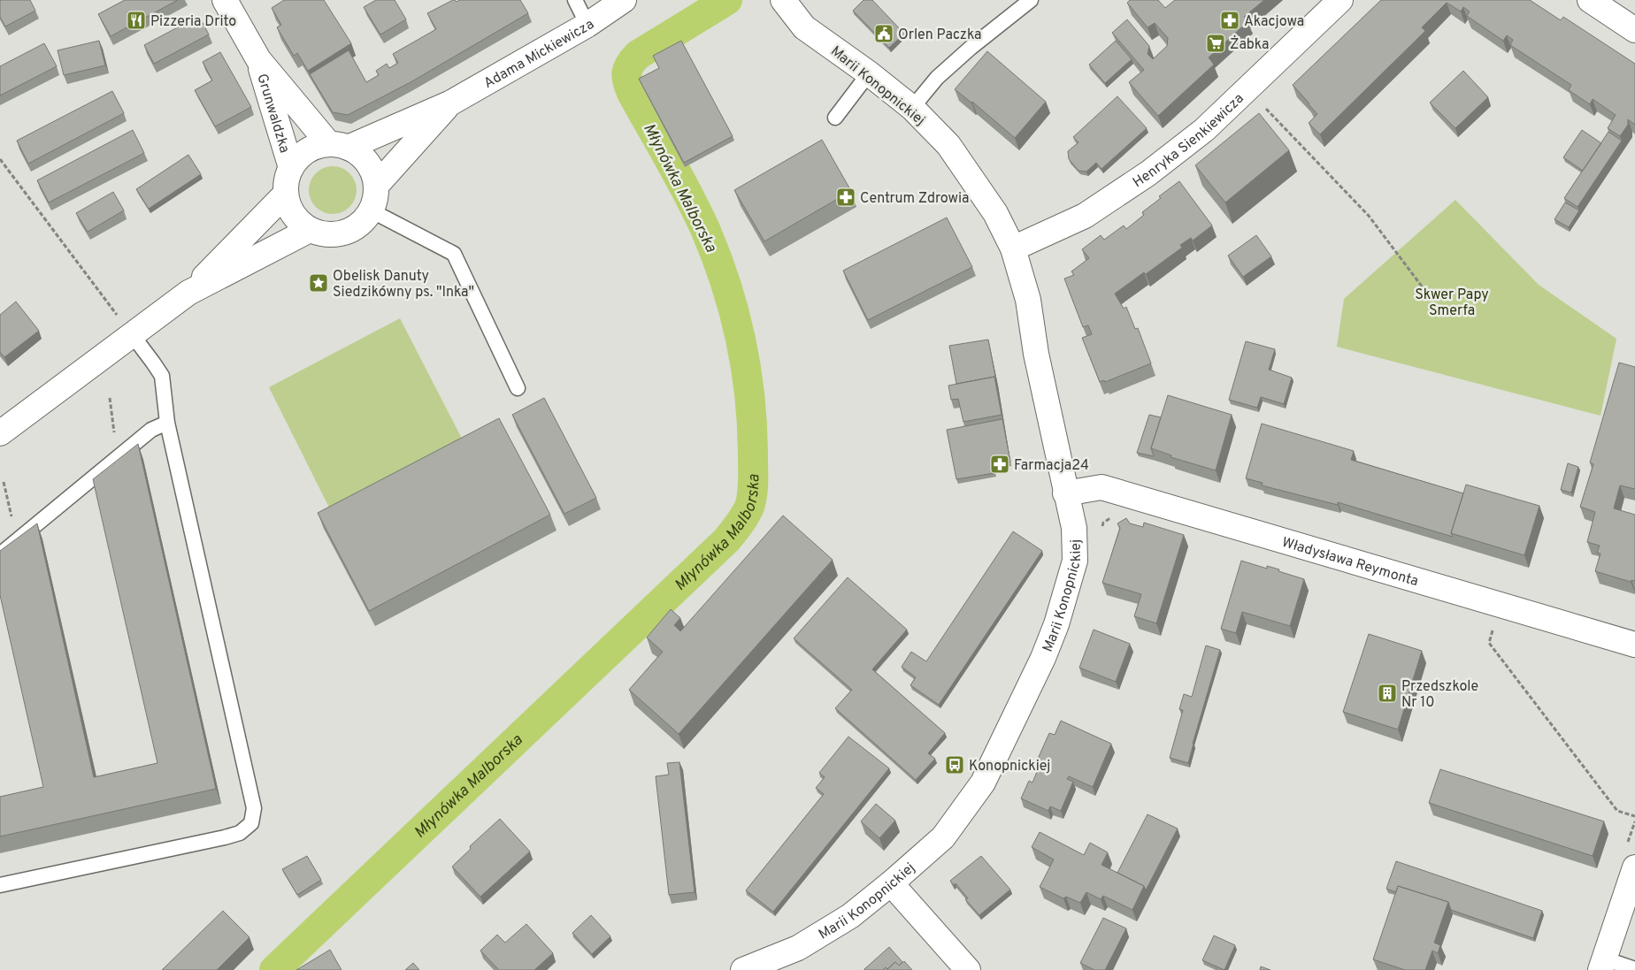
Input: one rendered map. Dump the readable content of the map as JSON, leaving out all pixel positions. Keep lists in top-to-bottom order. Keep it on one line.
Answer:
{"streets":{"street":["Adama Mickiewicza","Marii Konopnickiej","Grunwaldzka","Henryka Sienkiewicza","Władysława Reymonta"]},"crossings":[["Adama Mickiewicza","Grunwaldzka"],["Marii Konopnickiej","Henryka Sienkiewicza"],["Marii Konopnickiej","Władysława Reymonta"]],"water":["Młynówka Malborska"],"parks":["Skwer Papy Smerfa"],"places":{"restaurant":["Pizzeria Drito"],"pharmacy":["Akacjowa","Centrum Zdrowia","Farmacja24"],"public building":["Orlen Paczka"],"supermarket":["Żabka"],"place":["Obelisk Danuty Siedzikówny ps. \"Inka\""],"building":["Przedszkole Nr 10"],"bus stop":["Konopnickiej"]}}
